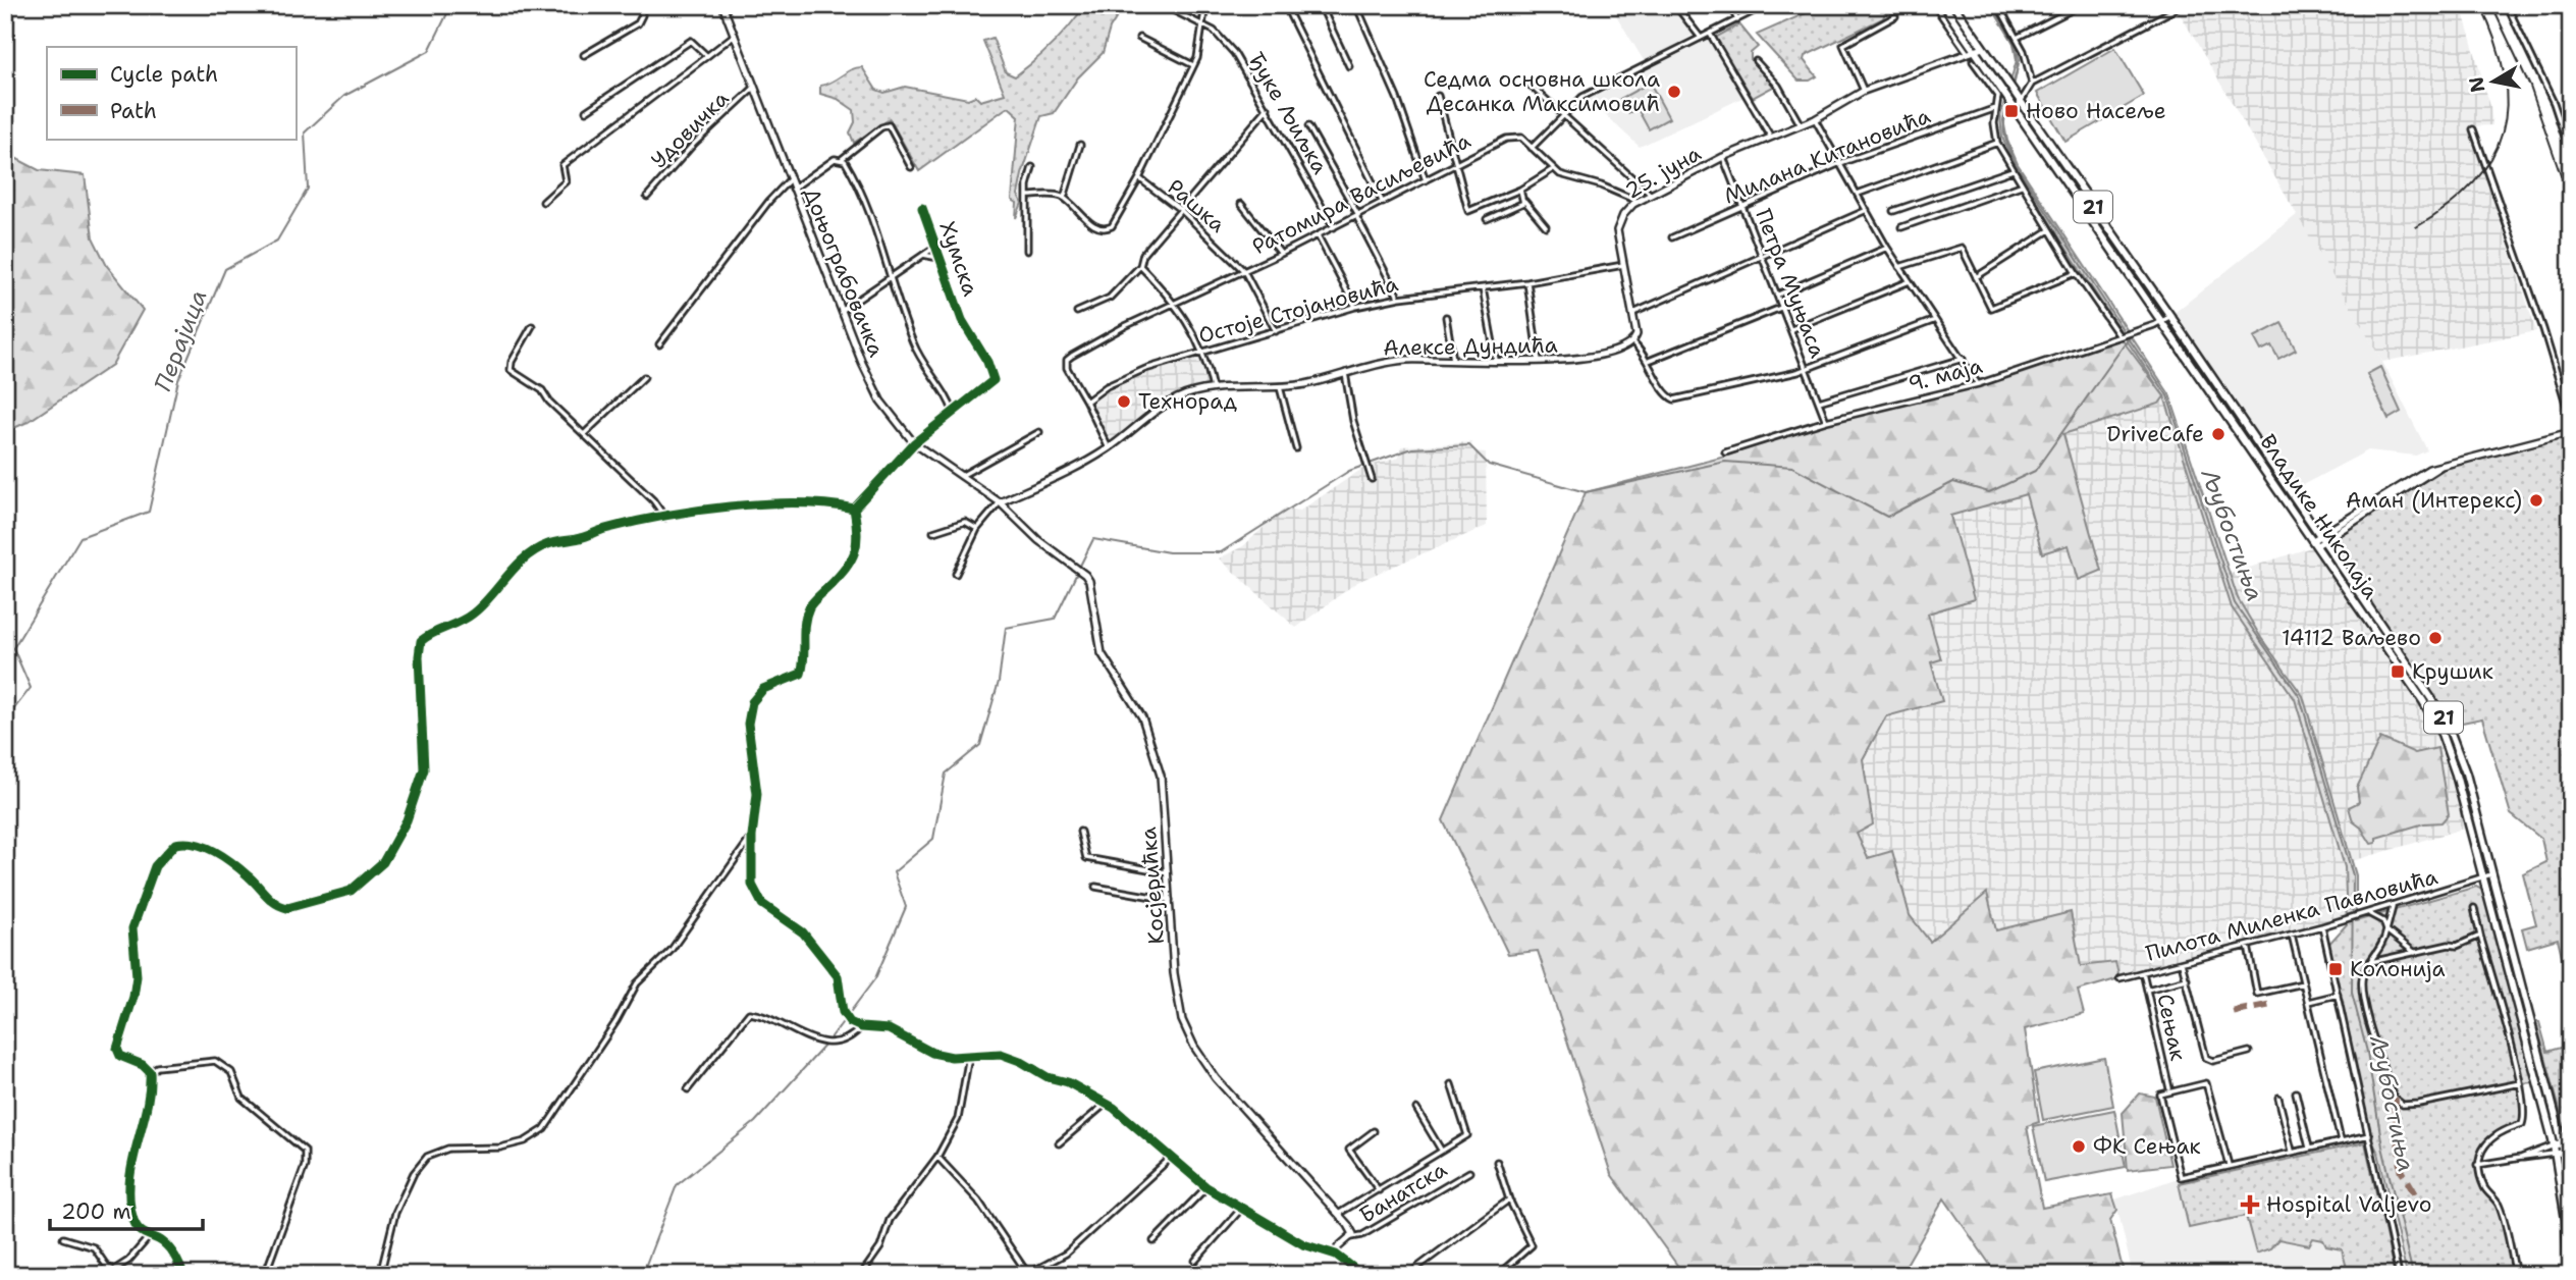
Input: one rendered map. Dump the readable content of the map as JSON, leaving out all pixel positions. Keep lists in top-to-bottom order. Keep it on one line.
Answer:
{"streets":{"main road":["21","Владике Николаја"],"street":["Ђуке Љиљка","Удовичка","Милана Китановића","25. јуна","Ратомира Васиљевића","Рашка","Хумска","Доњограбовачка","Петра Муњаса","Остоје Стојановића","Алексе Дундића","9. маја","Косјерићка","Пилота Миленка Павловића","Сењак","Банатска"]},"crossings":[["Ђуке Љиљка","Ратомира Васиљевића"],["Удовичка","Доњограбовачка"],["Милана Китановића","Петра Муњаса"],["25. јуна","Петра Муњаса"],["25. јуна","Остоје Стојановића"],["25. јуна","Алексе Дундића"],["25. јуна","Владике Николаја"],["Ратомира Васиљевића","Рашка"],["Ратомира Васиљевића","Остоје Стојановића"],["Рашка","Остоје Стојановића"],["Доњограбовачка","Алексе Дундића"],["Доњограбовачка","Косјерићка"],["Петра Муњаса","9. маја"],["Алексе Дундића","Косјерићка"],["9. маја","Владике Николаја"],["Владике Николаја","Пилота Миленка Павловића"],["Косјерићка","Банатска"],["Пилота Миленка Павловића","Сењак"]],"water":["Перајица","Љубостиња"],"places":{"other":["Седма основна школа Десанка Максимовић","Технорад","DriveCafe","Аман (Интерекс)","14112 Ваљево","ФК Сењак"],"transit":["Ново Насеље","Крушик","Колонија"],"health":["Hospital Valjevo"]},"legend":["Cycle path","Path"],"scale_bar":"200 m","north":"left"}
